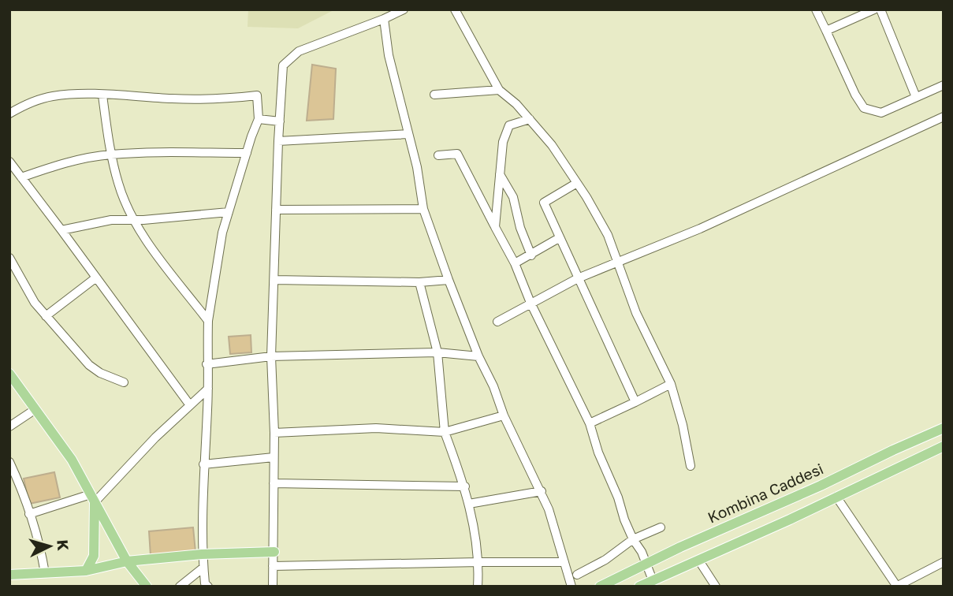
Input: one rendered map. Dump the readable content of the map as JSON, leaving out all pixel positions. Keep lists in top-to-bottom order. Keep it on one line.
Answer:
{"streets":{"main road":["Kombina Caddesi"]},"north":"right"}
